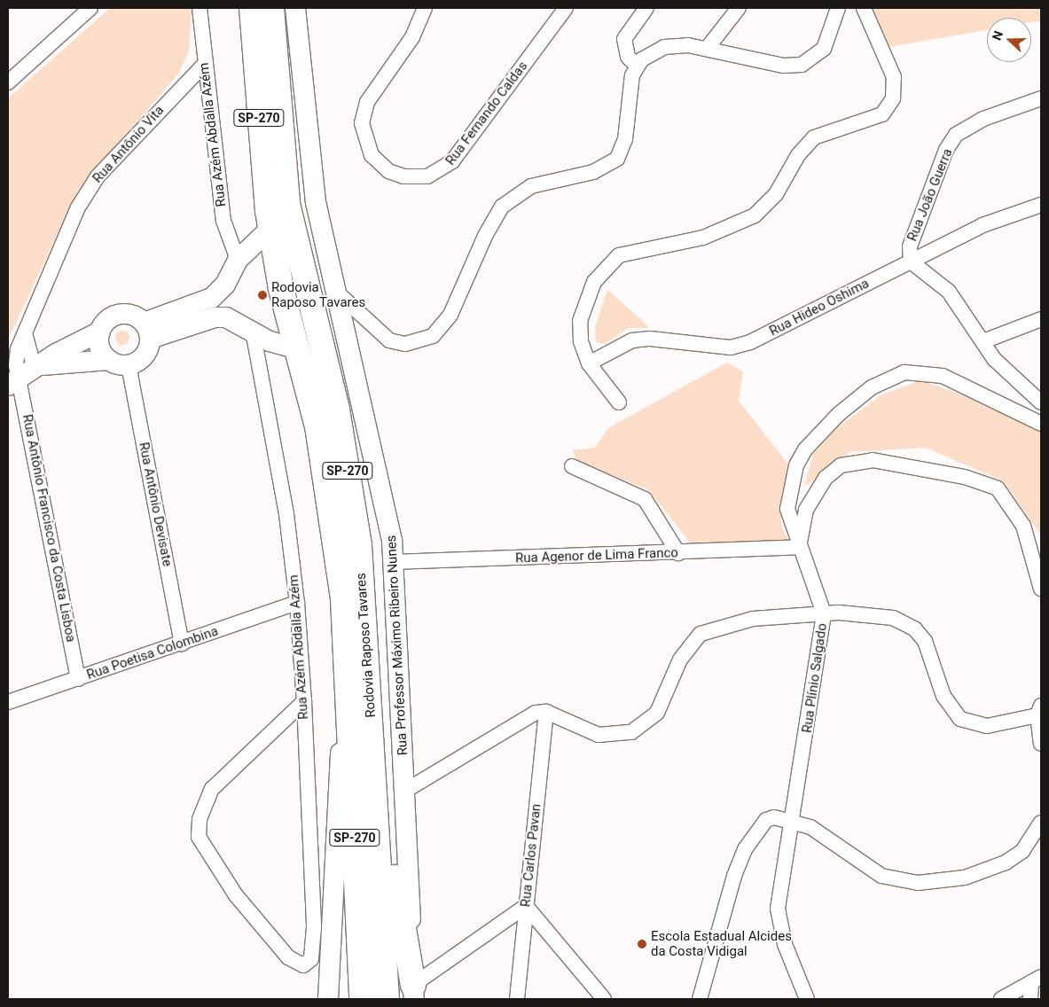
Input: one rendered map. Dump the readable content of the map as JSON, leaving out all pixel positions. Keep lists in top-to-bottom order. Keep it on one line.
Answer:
{"streets":{"highway":["SP-270","Rodovia Raposo Tavares"],"main road":["Rua Professor Máximo Ribeiro Nunes"],"street":["Rua Fernando Caldas","Rua Azém Abdalla Azém","Rua Antônio Vita","Rua João Guerra","Rua Hideo Oshima","Rua Antônio Devisate","Rua Antônio Francisco da Costa Lisboa","Rua Agenor de Lima Franco","Rua Poetisa Colombina","Rua Plínio Salgado","Rua Carlos Pavan"]},"crossings":[["Rua Azém Abdalla Azém","Rua Antônio Vita"],["Rua Azém Abdalla Azém","Rua Poetisa Colombina"],["Rua Antônio Vita","Rua Antônio Francisco da Costa Lisboa"],["Rua João Guerra","Rua Hideo Oshima"],["Rua Antônio Devisate","Rua Poetisa Colombina"],["Rua Antônio Francisco da Costa Lisboa","Rua Poetisa Colombina"],["Rua Agenor de Lima Franco","Rua Professor Máximo Ribeiro Nunes"],["Rua Agenor de Lima Franco","Rua Plínio Salgado"]],"places":["Rodovia Raposo Tavares","Escola Estadual Alcides da Costa Vidigal"],"north":"left"}
